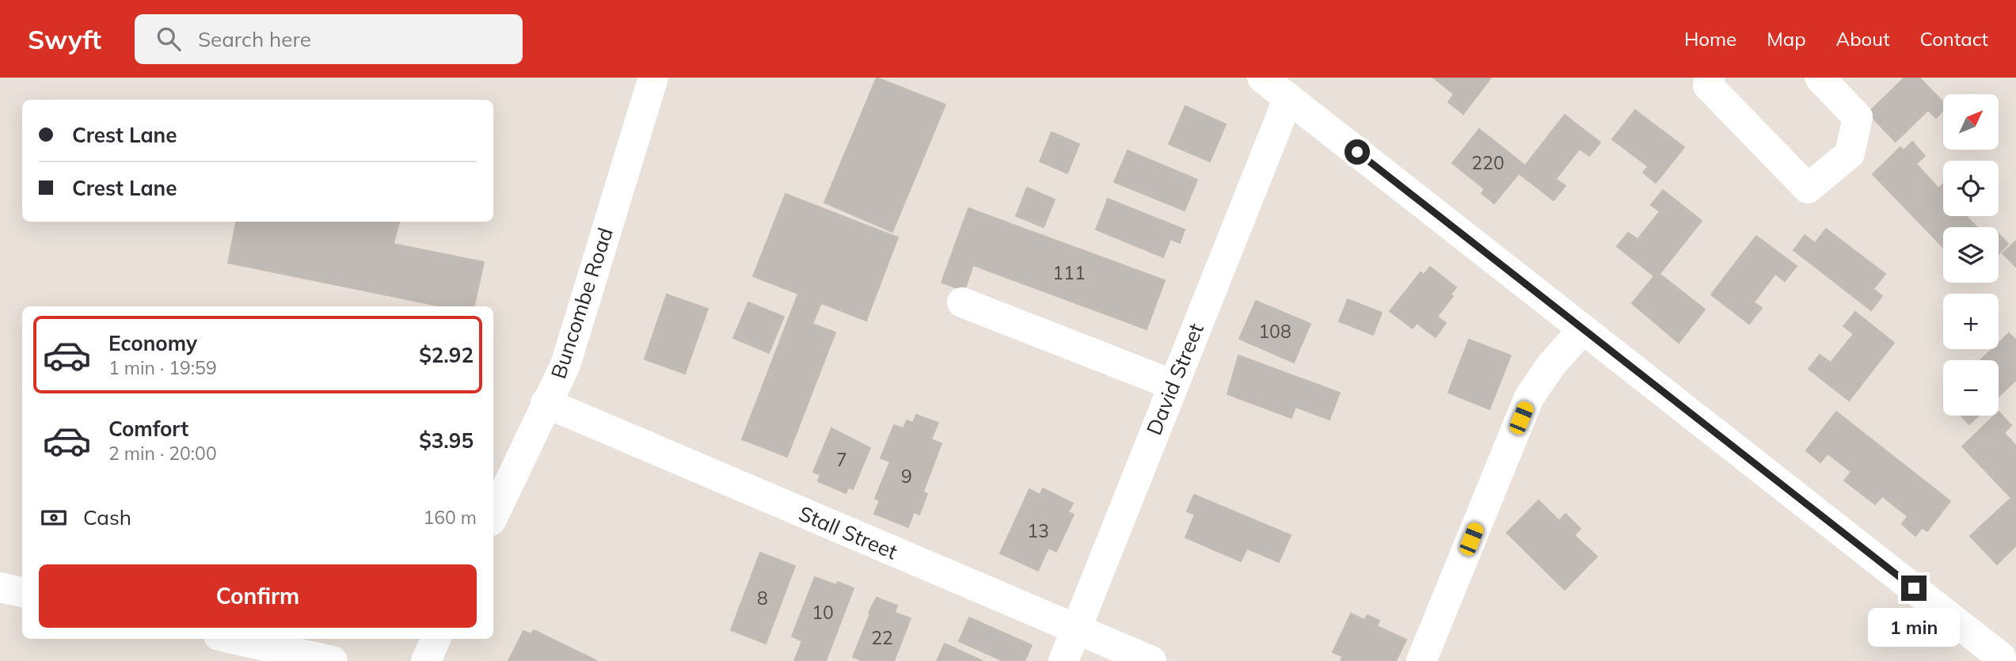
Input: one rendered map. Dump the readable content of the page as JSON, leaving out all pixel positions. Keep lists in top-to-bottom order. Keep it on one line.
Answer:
{"streets":{"street":["Buncombe Road","David Street","Stall Street"]},"crossings":[["Buncombe Road","Stall Street"],["David Street","Stall Street"]],"house_numbers":["220","111","108","7","9","13","8","10","22"],"north":"top right","page":{"header":"Swyft","search":"Search here","nav":["Home","Map","About","Contact"],"map_buttons":["+","−"],"banner":["Crest Lane","Crest Lane"],"list":[{"name":"Economy","note":"1 min · 19:59","value":"$2.92"},{"name":"Comfort","note":"2 min · 20:00","value":"$3.95"}],"pay":["Cash","160 m"],"buttons":"Confirm","bubble":"1 min"}}
